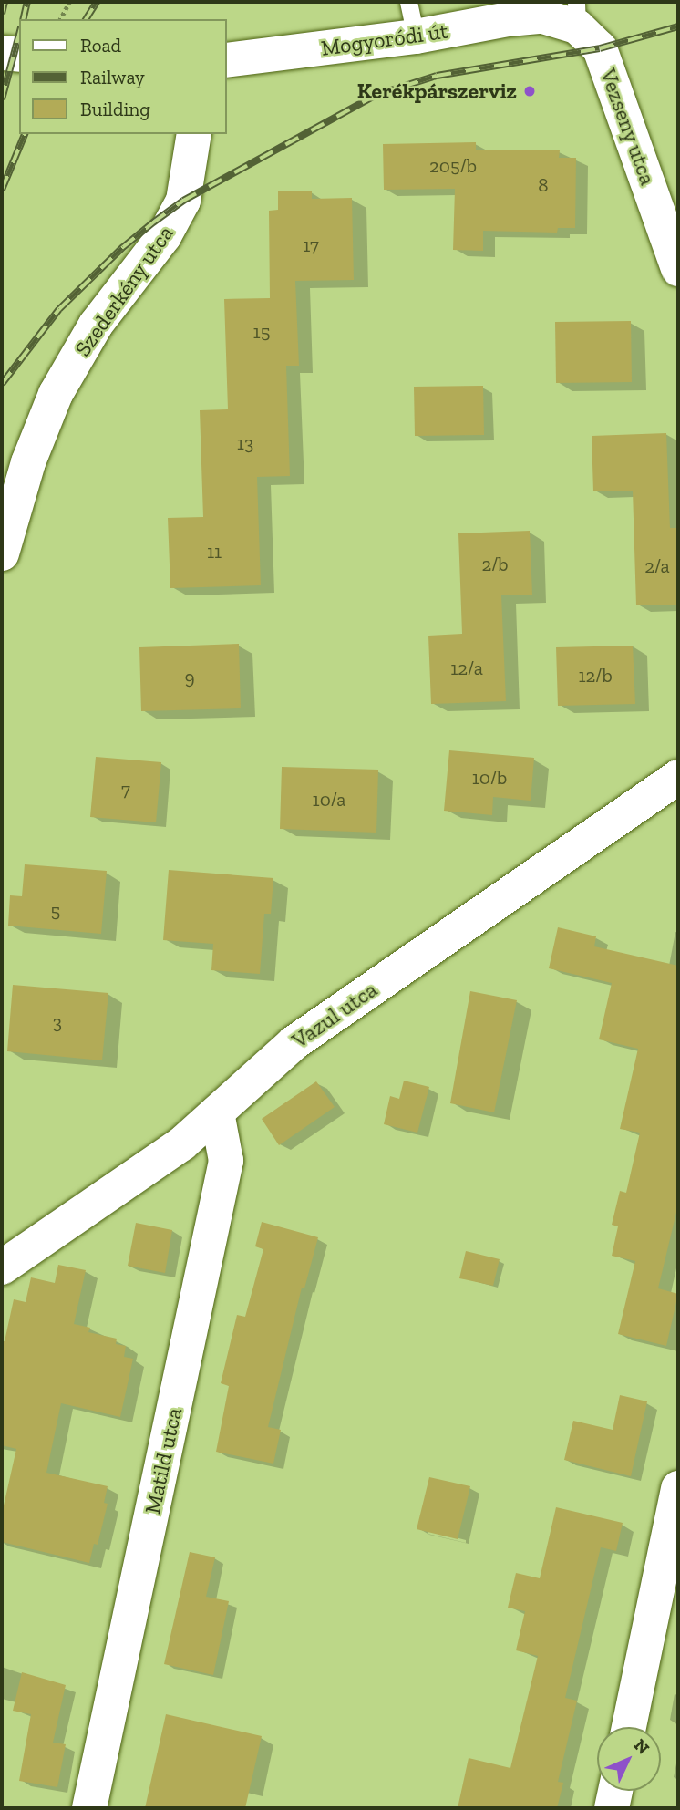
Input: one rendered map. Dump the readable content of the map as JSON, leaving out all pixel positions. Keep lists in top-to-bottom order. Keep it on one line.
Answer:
{"streets":{"street":["Mogyoródi út","Vezseny utca","Szederkény utca","Vazul utca","Matild utca"]},"crossings":[["Mogyoródi út","Vezseny utca"],["Vazul utca","Matild utca"]],"places":["Kerékpárszerviz"],"house_numbers":["205/b","8","17","15","13","11","2/b","2/a","12/a","12/b","9","10/b","7","10/a","5","3"],"legend":["Road","Railway","Building"],"north":"top right"}
